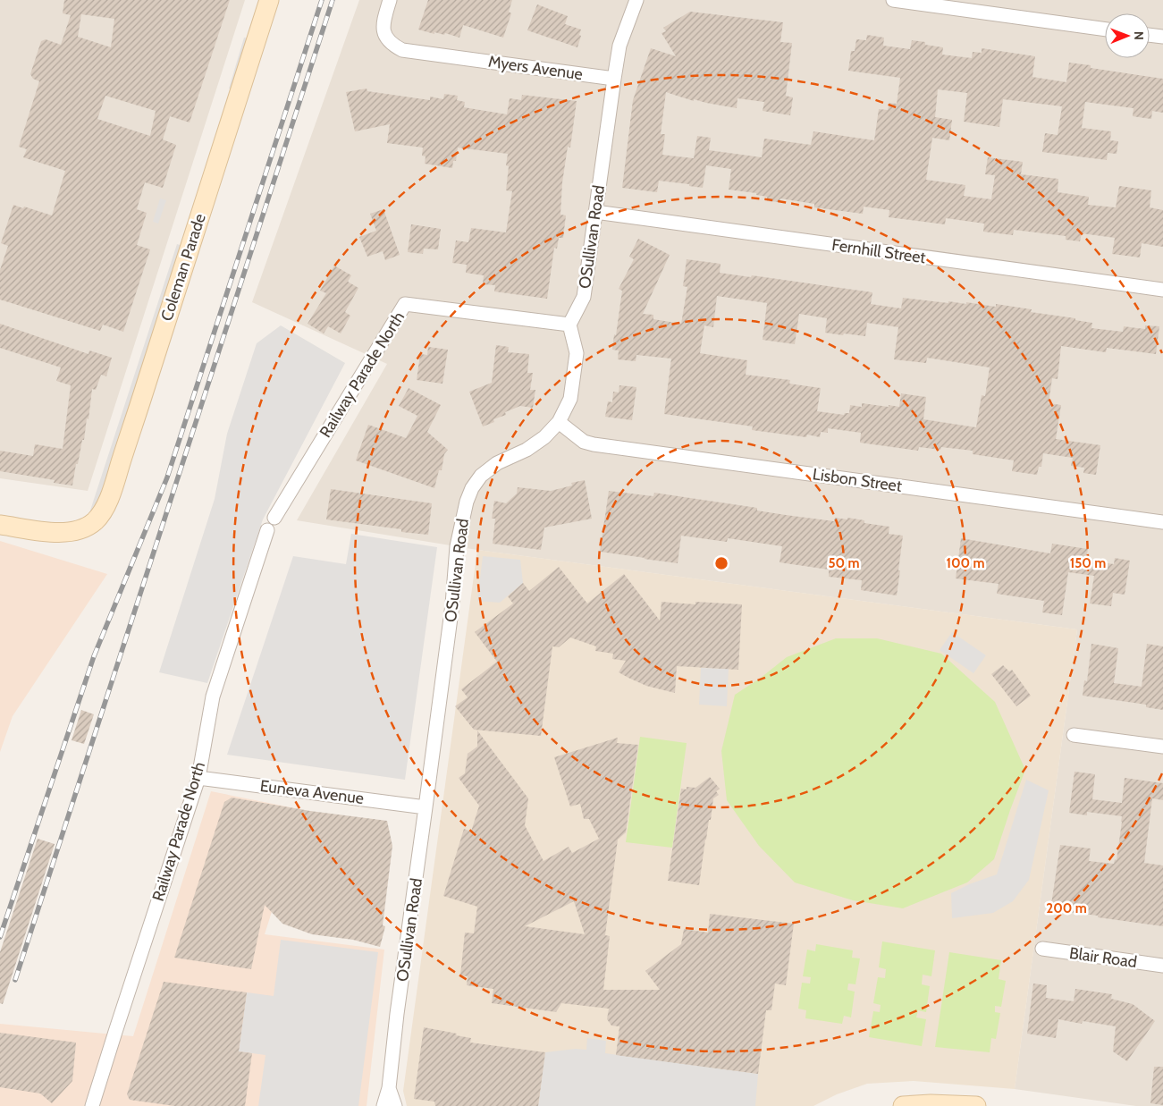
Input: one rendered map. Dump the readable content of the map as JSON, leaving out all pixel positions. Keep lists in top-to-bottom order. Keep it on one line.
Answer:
{"streets":{"street":["Myers Avenue","OSullivan Road","Fernhill Street","Coleman Parade","Railway Parade North","Lisbon Street","Euneva Avenue","Blair Road"]},"crossings":[["Myers Avenue","OSullivan Road"],["OSullivan Road","Fernhill Street"],["OSullivan Road","Railway Parade North"],["OSullivan Road","Lisbon Street"],["OSullivan Road","Euneva Avenue"],["Railway Parade North","Euneva Avenue"]],"north":"right","rings":["50 m","100 m","150 m","200 m"]}
